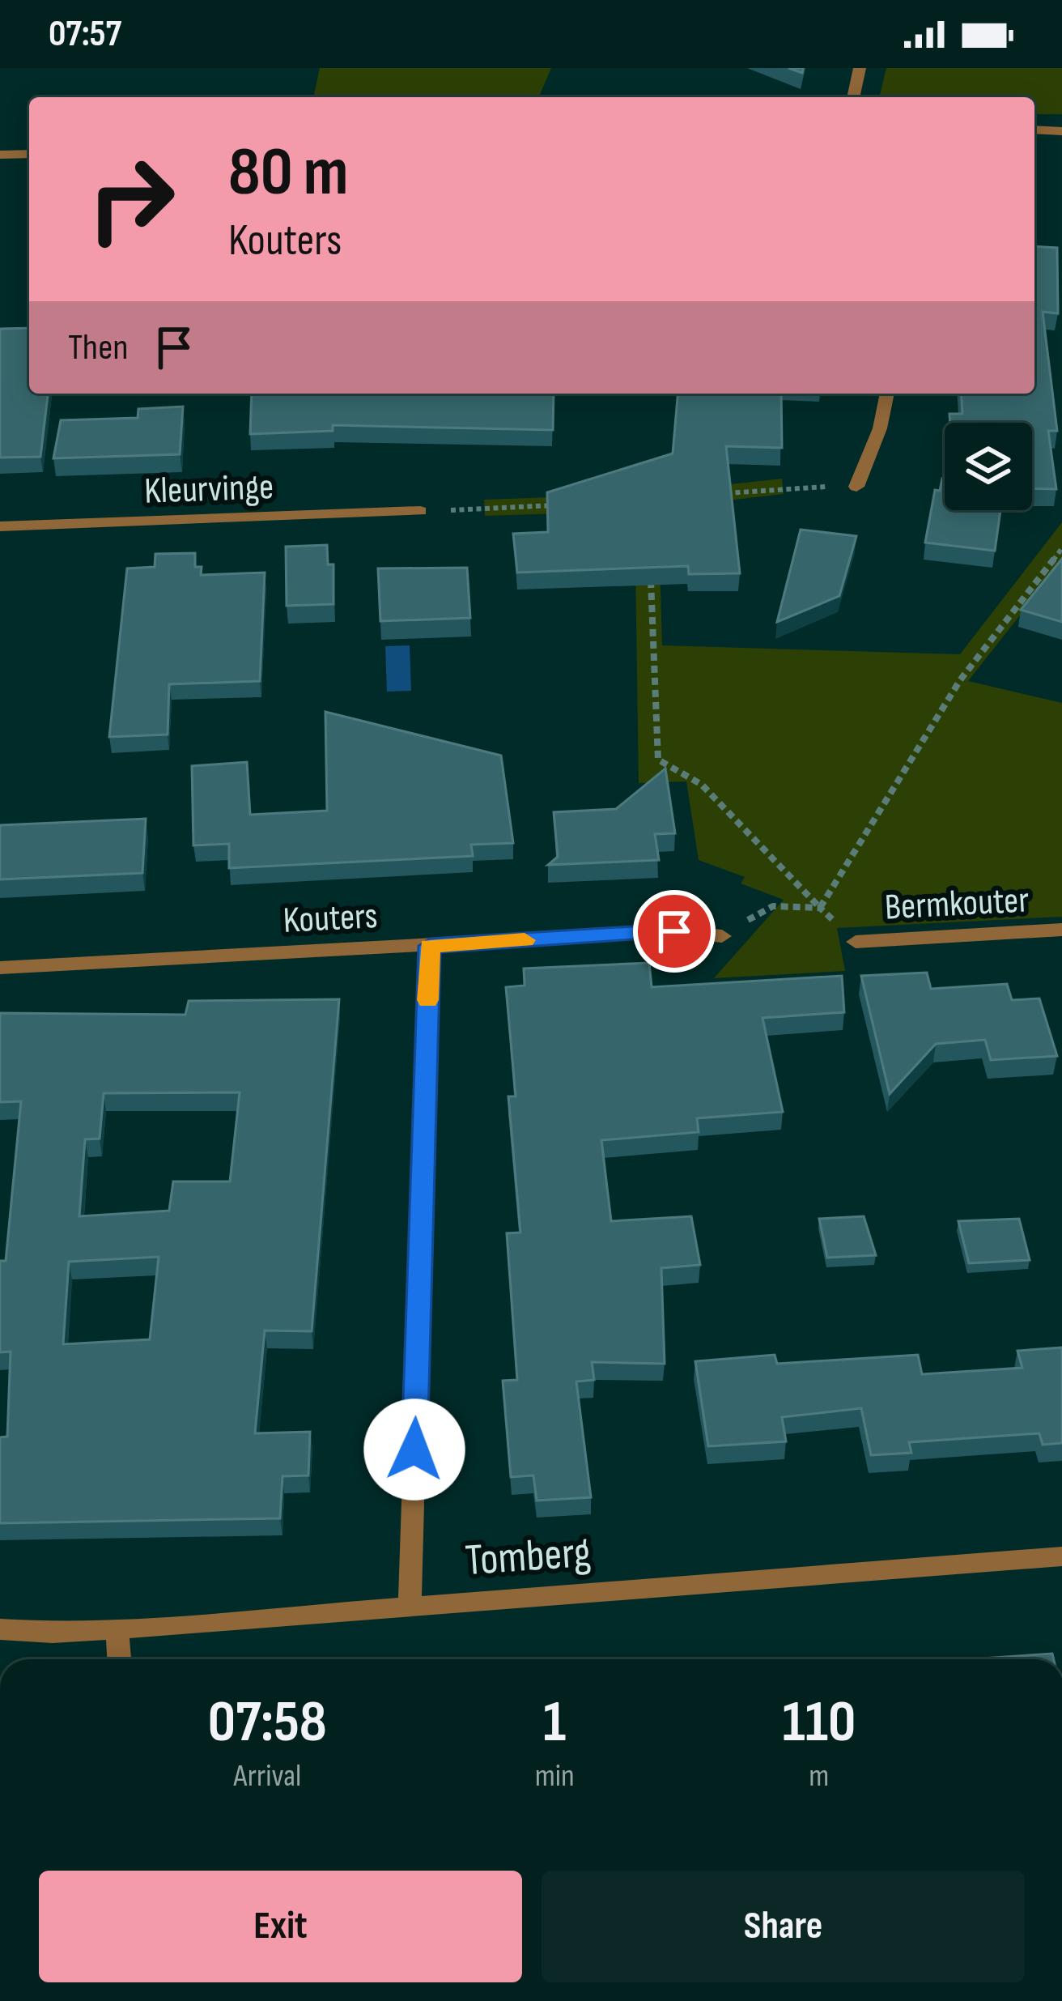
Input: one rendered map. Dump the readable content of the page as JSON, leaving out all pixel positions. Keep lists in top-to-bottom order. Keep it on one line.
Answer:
{"streets":{"street":["Kleurvinge","Bermkouter","Kouters","Tomberg"]},"page":{"status":"07:57","turn":["80 m","Kouters"],"then":"Then","eta":["07:58","Arrival","1","min","110","m"],"buttons":["Exit","Share"]}}
